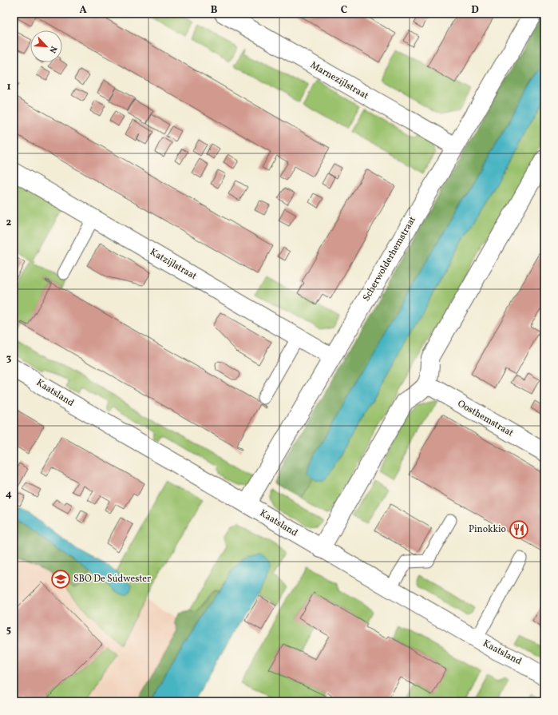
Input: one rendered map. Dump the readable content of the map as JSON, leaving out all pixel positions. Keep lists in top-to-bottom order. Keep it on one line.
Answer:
{"streets":{"street":["Marnezijlstraat","Scherwolderhemstraat","Katzijlstraat","Kaatsland","Oosthemstraat"]},"crossings":[["Marnezijlstraat","Scherwolderhemstraat"],["Scherwolderhemstraat","Katzijlstraat"],["Scherwolderhemstraat","Kaatsland"]],"places":{"restaurant":["Pinokkio"],"school or university":["SBO De Súdwester"]},"north":"bottom right","grid":{"columns":["A","B","C","D"],"rows":["1","2","3","4","5"]}}
